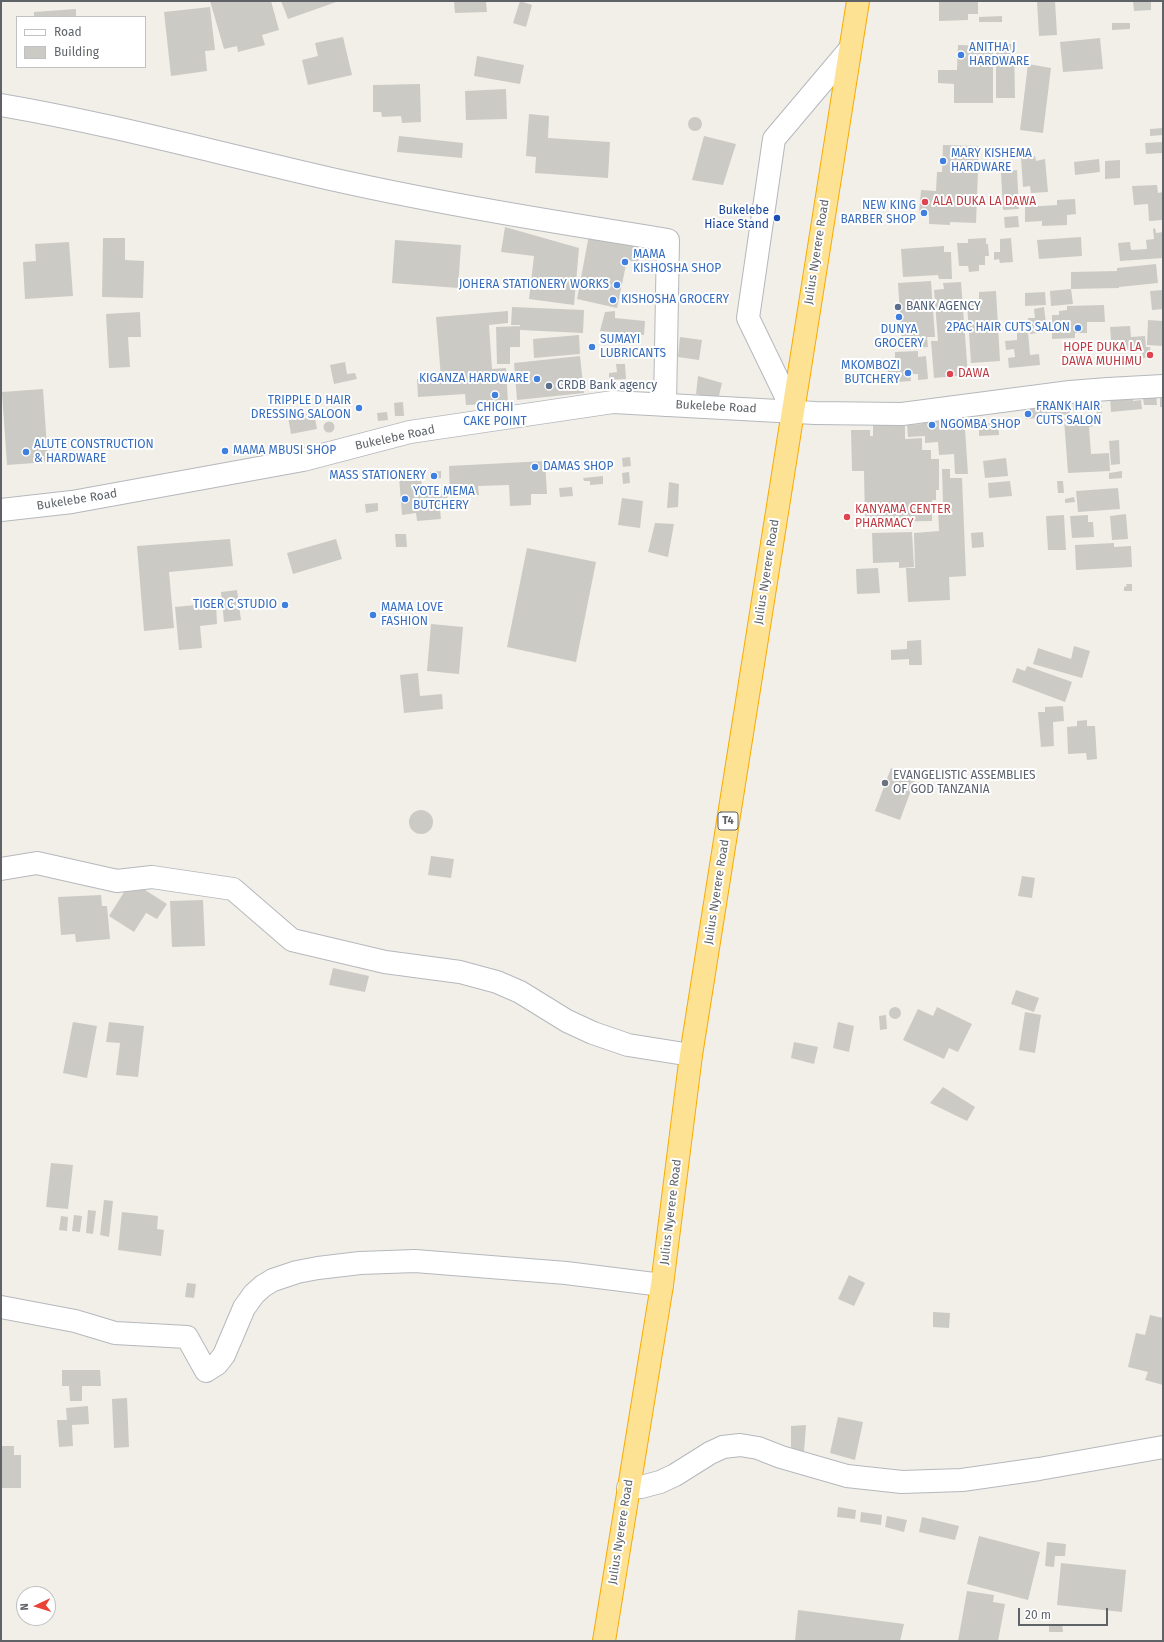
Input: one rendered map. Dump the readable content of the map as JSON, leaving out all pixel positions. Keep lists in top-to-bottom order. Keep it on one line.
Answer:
{"streets":{"highway":["Julius Nyerere Road","T4"],"street":["Bukelebe Road"]},"crossings":[["Julius Nyerere Road","Bukelebe Road"]],"places":["ANITHA J HARDWARE","MARY KISHEMA HARDWARE","ALA DUKA LA DAWA","NEW KING BARBER SHOP","Bukelebe Hiace Stand","MAMA KISHOSHA SHOP","JOHERA STATIONERY WORKS","KISHOSHA GROCERY","BANK AGENCY","DUNYA GROCERY","2PAC HAIR CUTS SALON","SUMAYI LUBRICANTS","HOPE DUKA LA DAWA MUHIMU","MKOMBOZI BUTCHERY","DAWA","KIGANZA HARDWARE","CRDB Bank agency","CHICHI CAKE POINT","TRIPPLE D HAIR DRESSING SALOON","FRANK HAIR CUTS SALON","NGOMBA SHOP","MAMA MBUSI SHOP","ALUTE CONSTRUCTION & HARDWARE","DAMAS SHOP","MASS STATIONERY","YOTE MEMA BUTCHERY","KANYAMA CENTER PHARMACY","TIGER C STUDIO","MAMA LOVE FASHION","EVANGELISTIC ASSEMBLIES OF GOD TANZANIA"],"legend":["Road","Building"],"scale_bar":"20 m","north":"left"}
